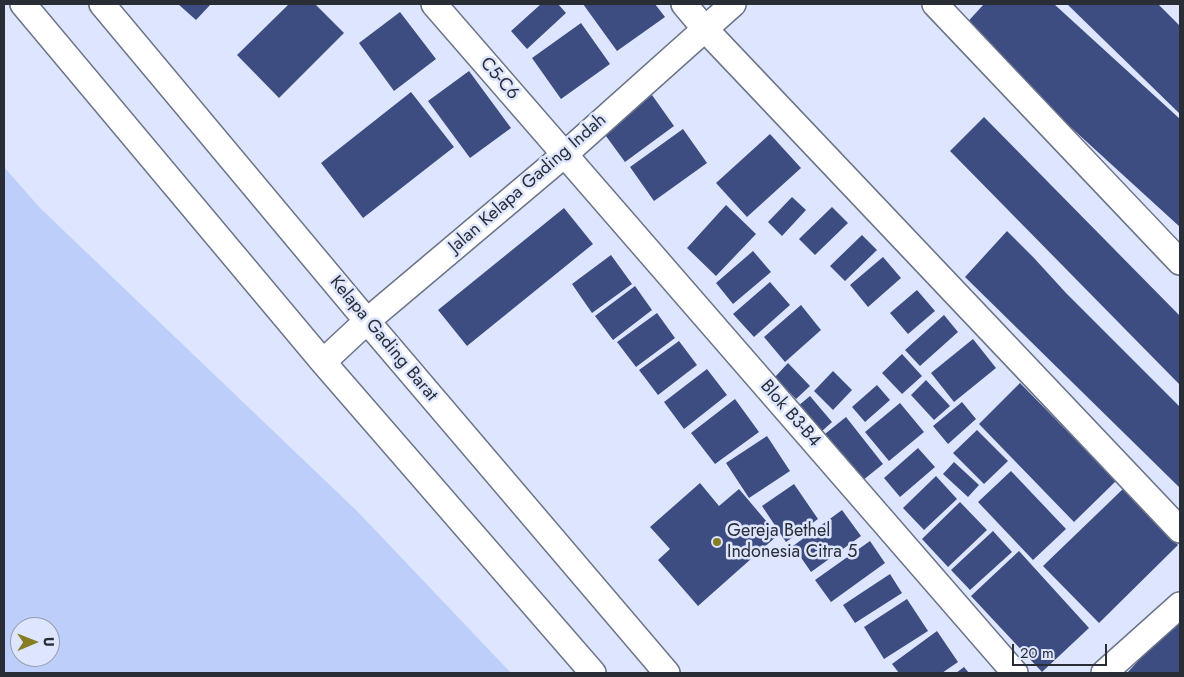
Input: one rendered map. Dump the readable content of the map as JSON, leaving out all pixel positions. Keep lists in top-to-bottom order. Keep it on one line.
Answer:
{"streets":{"street":["C5-C6","Jalan Kelapa Gading Indah","Kelapa Gading Barat","Blok B3-B4"]},"crossings":[["C5-C6","Jalan Kelapa Gading Indah"],["C5-C6","Blok B3-B4"],["Jalan Kelapa Gading Indah","Kelapa Gading Barat"],["Jalan Kelapa Gading Indah","Blok B3-B4"]],"places":["Gereja Bethel Indonesia Citra 5"],"scale_bar":"20 m","north":"right"}
